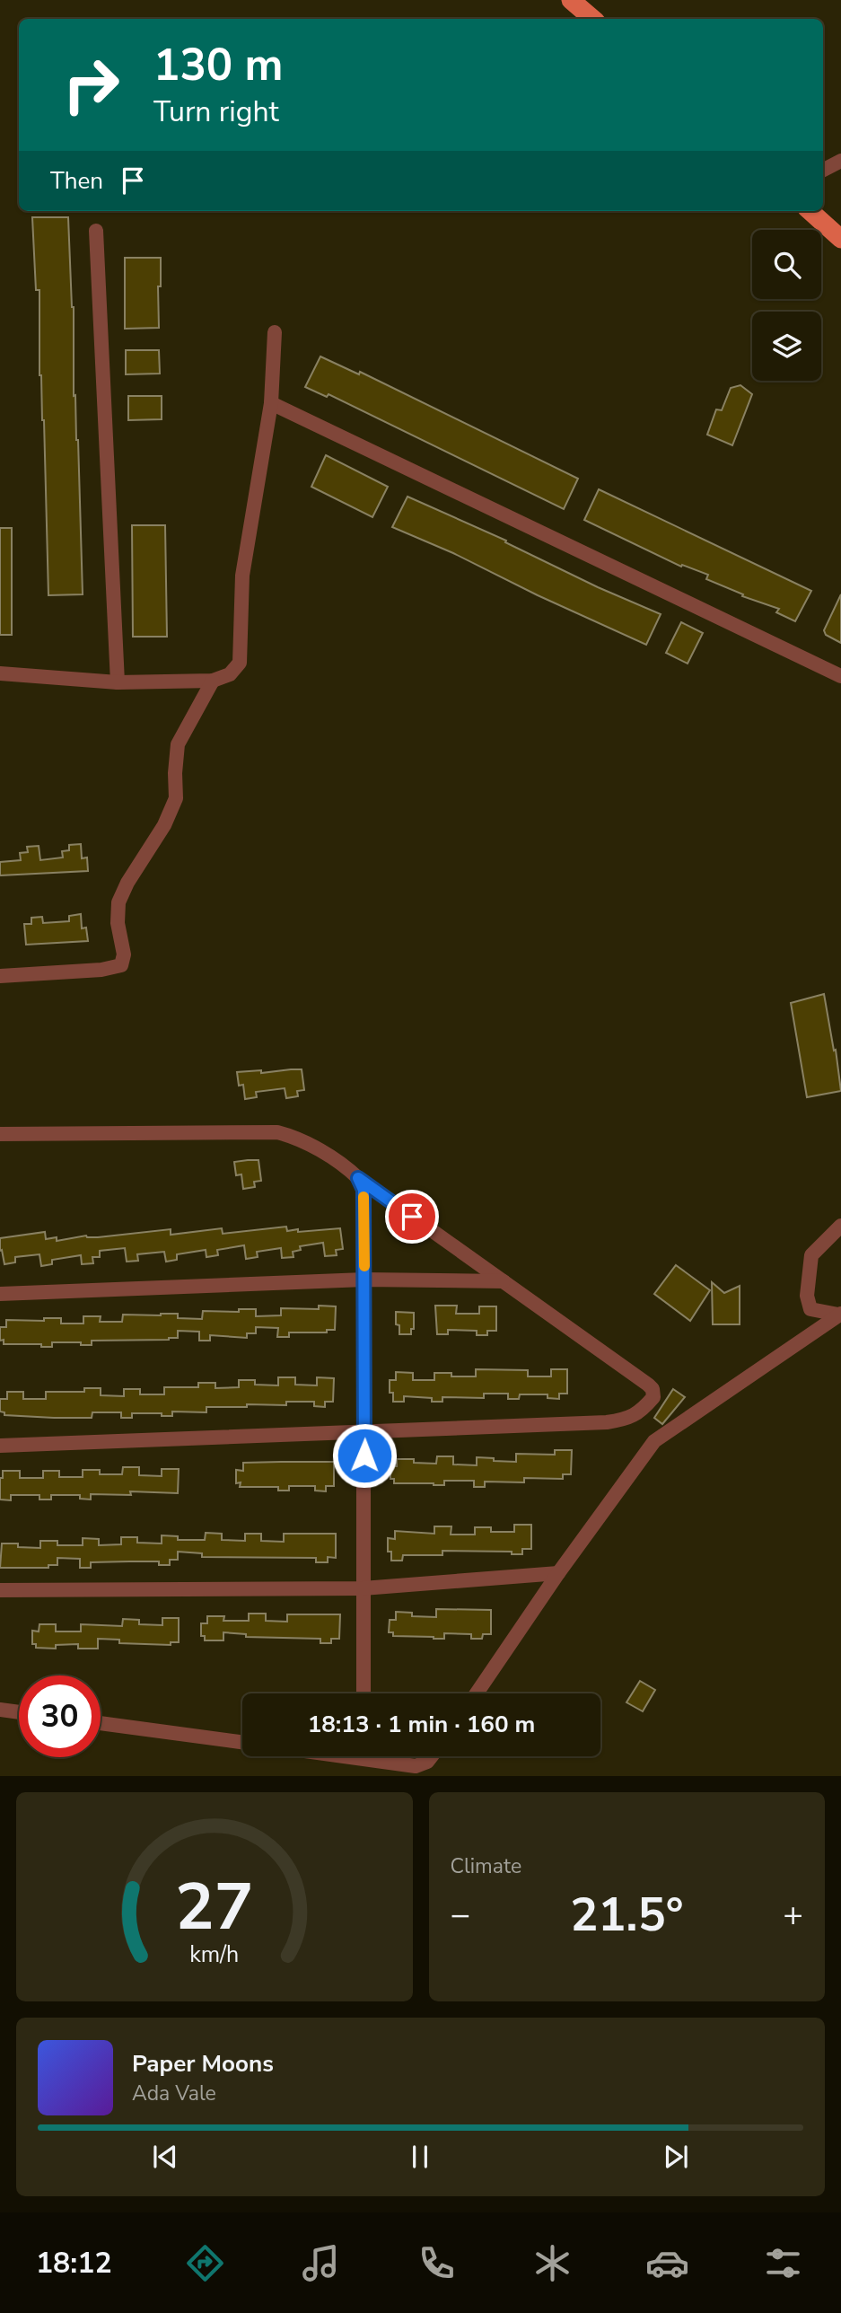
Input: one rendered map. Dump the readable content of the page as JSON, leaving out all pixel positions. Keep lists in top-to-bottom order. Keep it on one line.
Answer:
{"page":{"turn":["130 m","Turn right"],"then":"Then","limit":"30","trip":"18:13 · 1 min · 160 m","tile":"Climate","heat":["−","21.5°","+"],"song":["Paper Moons","Ada Vale"],"tabs":"18:12","gauge":["27","km/h"]}}
